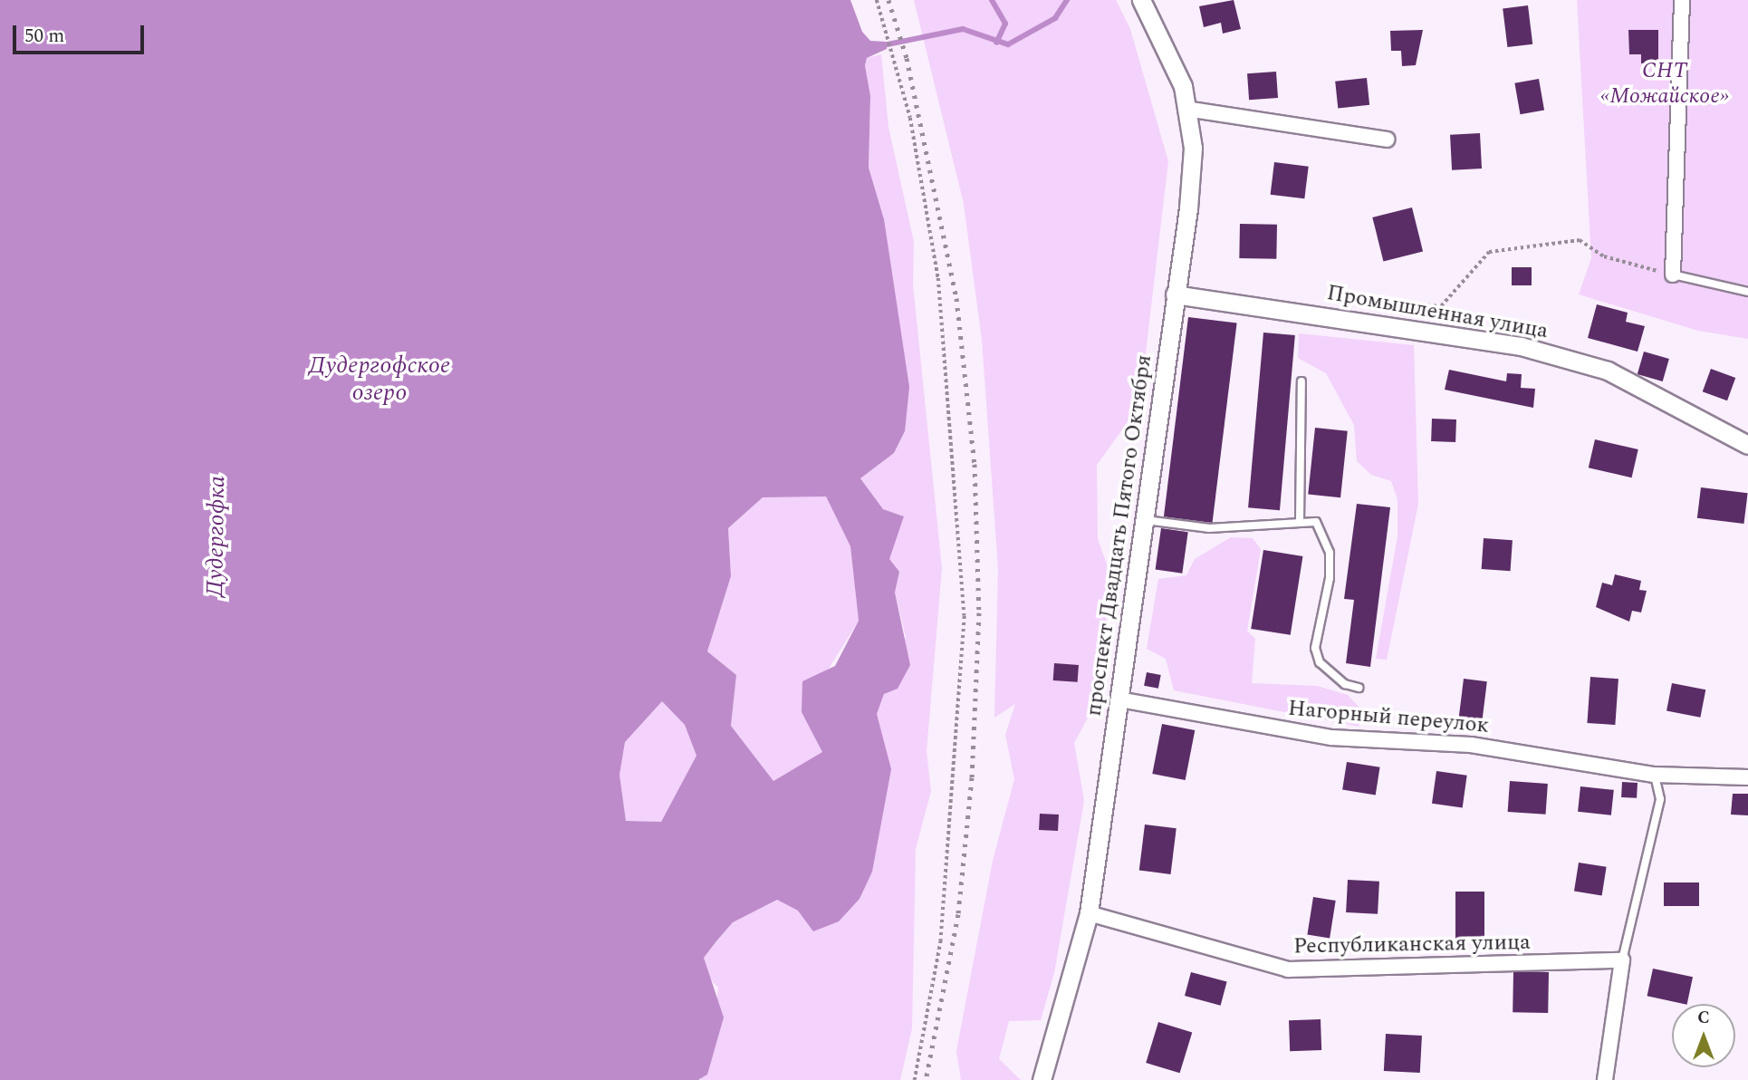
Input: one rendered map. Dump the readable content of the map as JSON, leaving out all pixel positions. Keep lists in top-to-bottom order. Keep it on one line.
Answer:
{"streets":{"street":["Промышленная улица","проспект Двадцать Пятого Октября","Нагорный переулок","Республиканская улица"]},"crossings":[["Промышленная улица","проспект Двадцать Пятого Октября"],["проспект Двадцать Пятого Октября","Нагорный переулок"],["проспект Двадцать Пятого Октября","Республиканская улица"]],"water":["Дудергофское озеро","Дудергофка"],"parks":["СНТ «Можайское»"],"scale_bar":"50 m","north":"top"}
